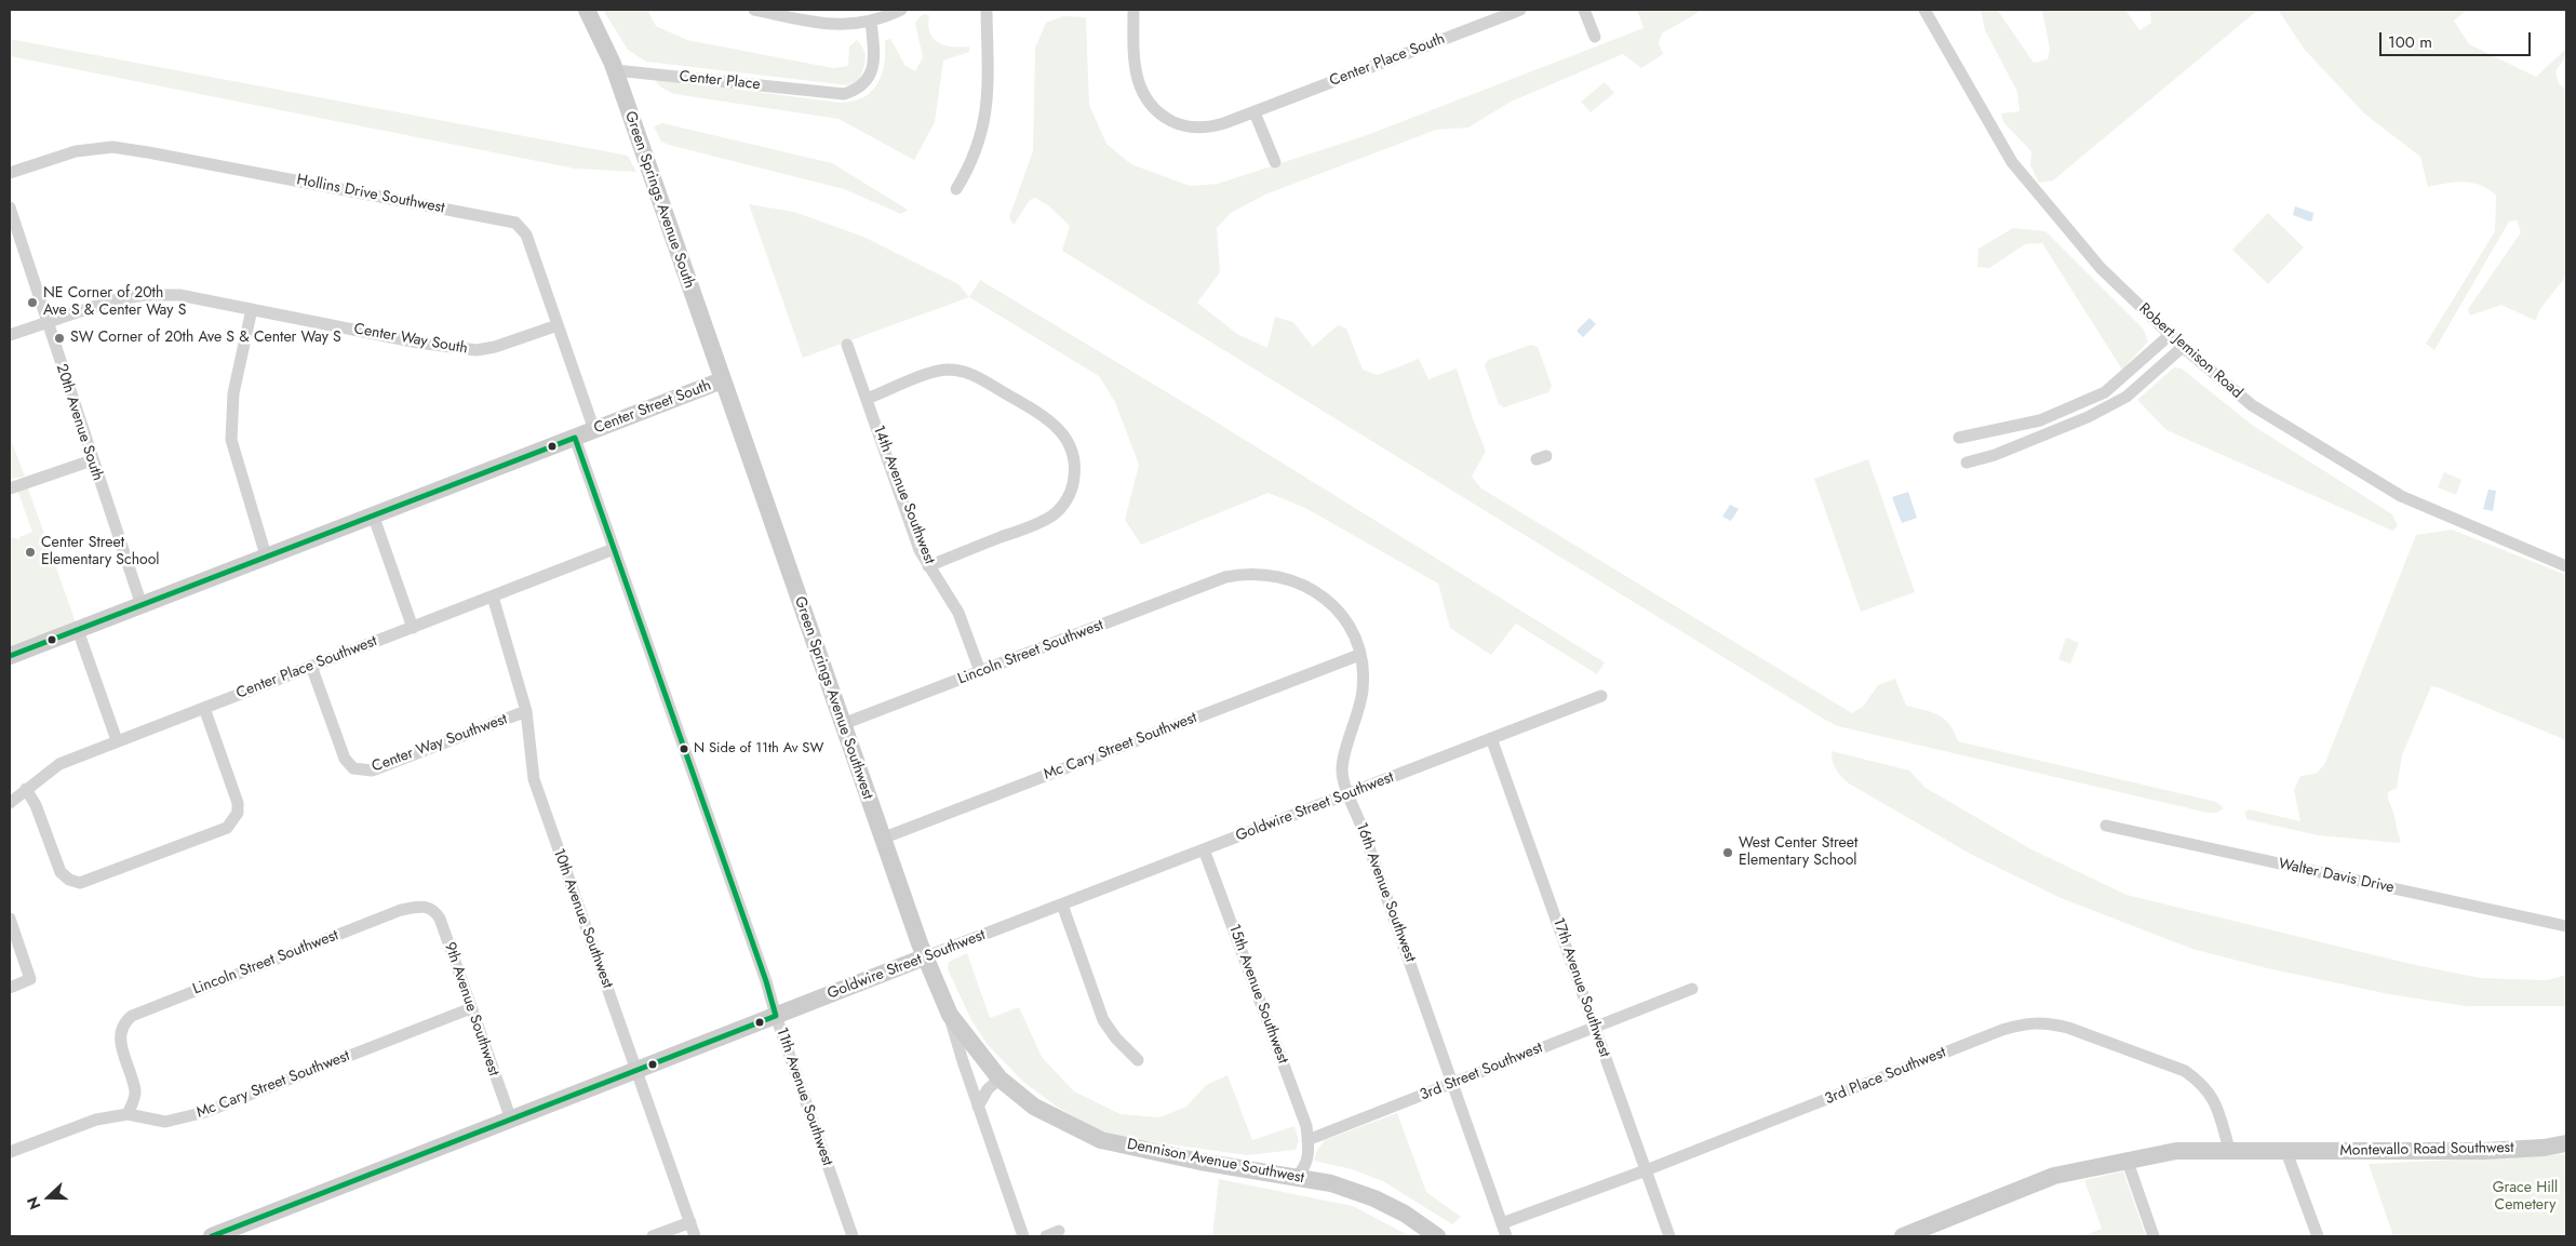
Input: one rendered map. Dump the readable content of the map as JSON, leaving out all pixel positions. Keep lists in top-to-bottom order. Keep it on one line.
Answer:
{"streets":{"main road":["Green Springs Avenue South","Center Street South","Green Springs Avenue Southwest","Goldwire Street Southwest","Montevallo Road Southwest","Dennison Avenue Southwest"],"street":["Center Place South","Center Place","Hollins Drive Southwest","Center Way South","Robert Jemison Road","20th Avenue South","14th Avenue Southwest","Lincoln Street Southwest","Center Place Southwest","Center Way Southwest","Mc Cary Street Southwest","Walter Davis Drive","16th Avenue Southwest","10th Avenue Southwest","17th Avenue Southwest","15th Avenue Southwest","9th Avenue Southwest","3rd Street Southwest","3rd Place Southwest","11th Avenue Southwest"]},"crossings":[["Center Place","Green Springs Avenue South"],["Hollins Drive Southwest","Center Way South"],["Hollins Drive Southwest","Center Street South"],["Green Springs Avenue South","Center Street South"],["Green Springs Avenue South","Green Springs Avenue Southwest"],["Center Way South","20th Avenue South"],["Center Street South","20th Avenue South"],["Center Street South","Green Springs Avenue Southwest"],["Center Street South","11th Avenue Southwest"],["14th Avenue Southwest","Lincoln Street Southwest"],["Lincoln Street Southwest","Green Springs Avenue Southwest"],["Lincoln Street Southwest","Mc Cary Street Southwest"],["Lincoln Street Southwest","16th Avenue Southwest"],["Lincoln Street Southwest","9th Avenue Southwest"],["Center Place Southwest","Center Way Southwest"],["Center Place Southwest","10th Avenue Southwest"],["Center Place Southwest","11th Avenue Southwest"],["Green Springs Avenue Southwest","Mc Cary Street Southwest"],["Green Springs Avenue Southwest","Goldwire Street Southwest"],["Green Springs Avenue Southwest","Dennison Avenue Southwest"],["Center Way Southwest","10th Avenue Southwest"],["Mc Cary Street Southwest","16th Avenue Southwest"],["Mc Cary Street Southwest","9th Avenue Southwest"],["Goldwire Street Southwest","16th Avenue Southwest"],["Goldwire Street Southwest","10th Avenue Southwest"],["Goldwire Street Southwest","17th Avenue Southwest"],["Goldwire Street Southwest","15th Avenue Southwest"],["Goldwire Street Southwest","9th Avenue Southwest"],["Goldwire Street Southwest","11th Avenue Southwest"],["16th Avenue Southwest","3rd Street Southwest"],["16th Avenue Southwest","3rd Place Southwest"],["17th Avenue Southwest","3rd Street Southwest"],["17th Avenue Southwest","3rd Place Southwest"],["15th Avenue Southwest","3rd Street Southwest"],["3rd Place Southwest","Montevallo Road Southwest"]],"parks":["Grace Hill Cemetery"],"places":["NE Corner of 20th Ave S & Center Way S","SW Corner of 20th Ave S & Center Way S","Center Street Elementary School","N Side of 11th Av SW","West Center Street Elementary School"],"scale_bar":"100 m","north":"left"}
